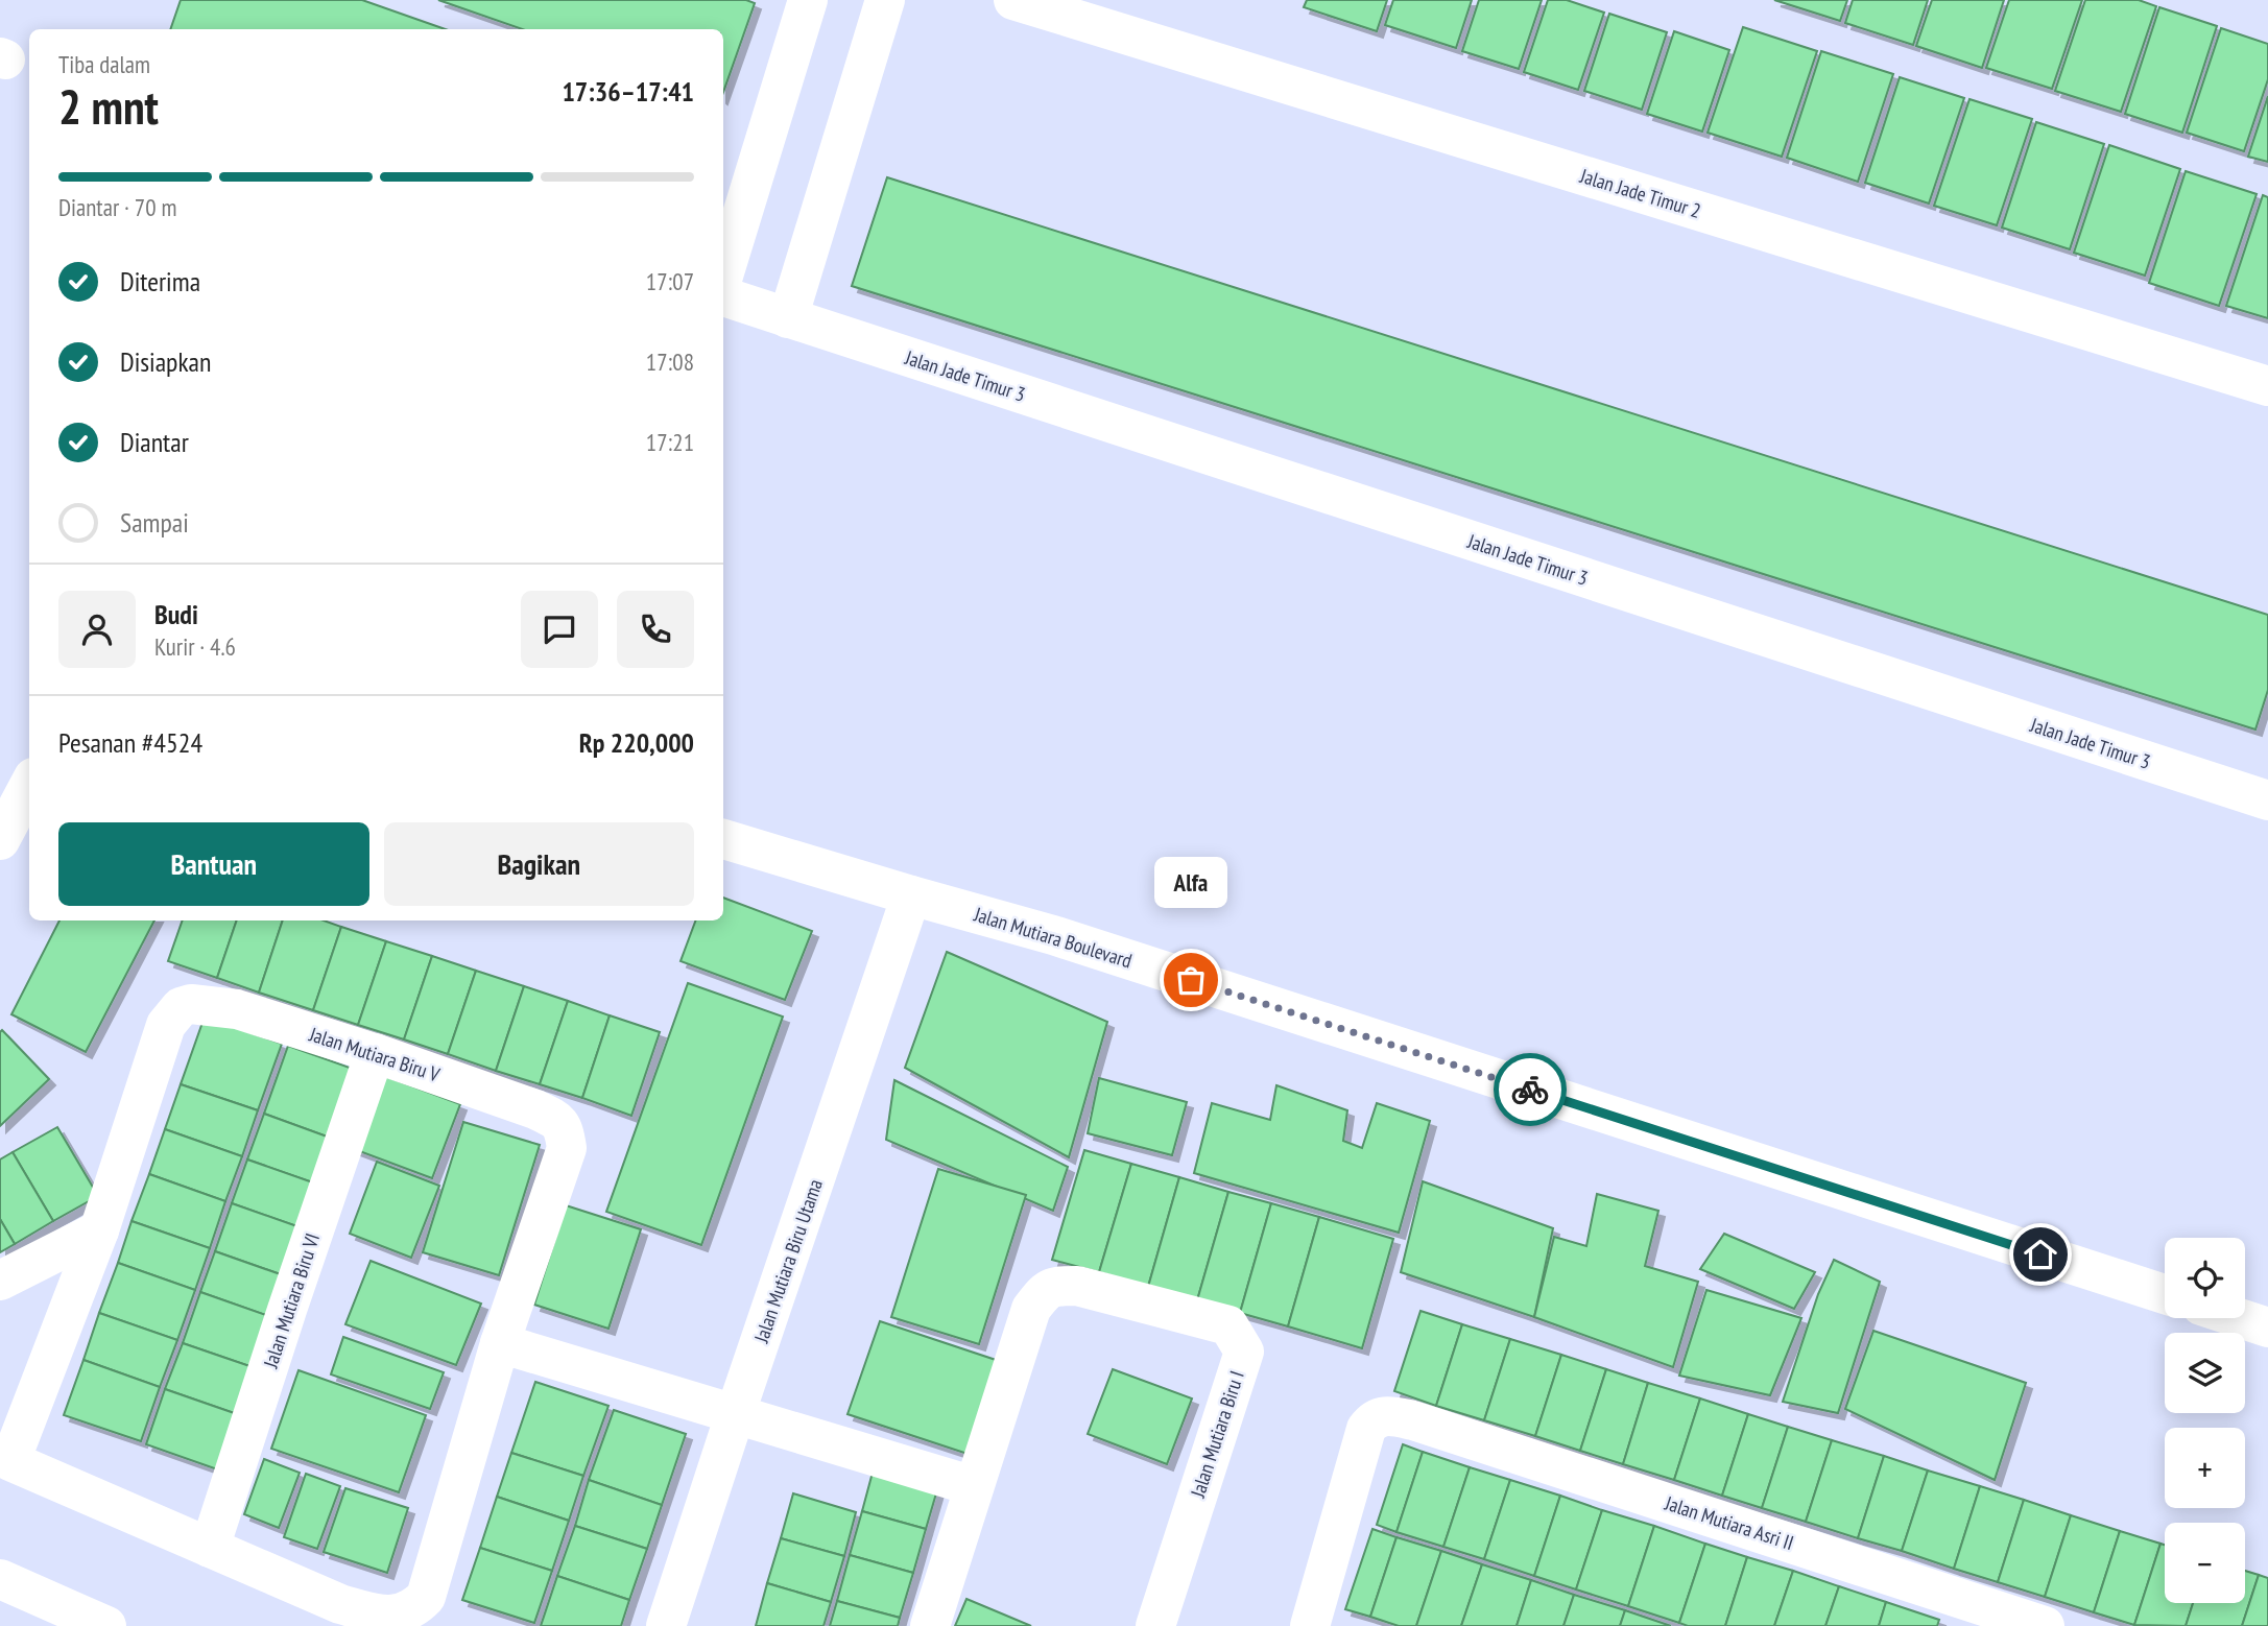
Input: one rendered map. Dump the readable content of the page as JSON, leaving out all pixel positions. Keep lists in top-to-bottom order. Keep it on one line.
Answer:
{"streets":{"street":["Jalan Jade Timur 2","Jalan Jade Timur 3","Jalan Mutiara Boulevard","Jalan Mutiara Biru V","Jalan Mutiara Biru Utama","Jalan Mutiara Biru VI","Jalan Mutiara Biru I","Jalan Mutiara Asri II"]},"crossings":[["Jalan Mutiara Boulevard","Jalan Mutiara Biru Utama"],["Jalan Mutiara Biru V","Jalan Mutiara Biru VI"]],"places":["Alfa"],"page":{"heading":["2 mnt","Tiba dalam","17:36–17:41"],"panel":["Budi","Kurir · 4.6","Pesanan #4524","Rp 220,000"],"bar":"Diantar · 70 m","list":[["Diterima","17:07"],["Disiapkan","17:08"],["Diantar","17:21"],"Sampai"],"buttons":["Bantuan","Bagikan"],"bubble":"Alfa","map_buttons":["+","−"]}}
